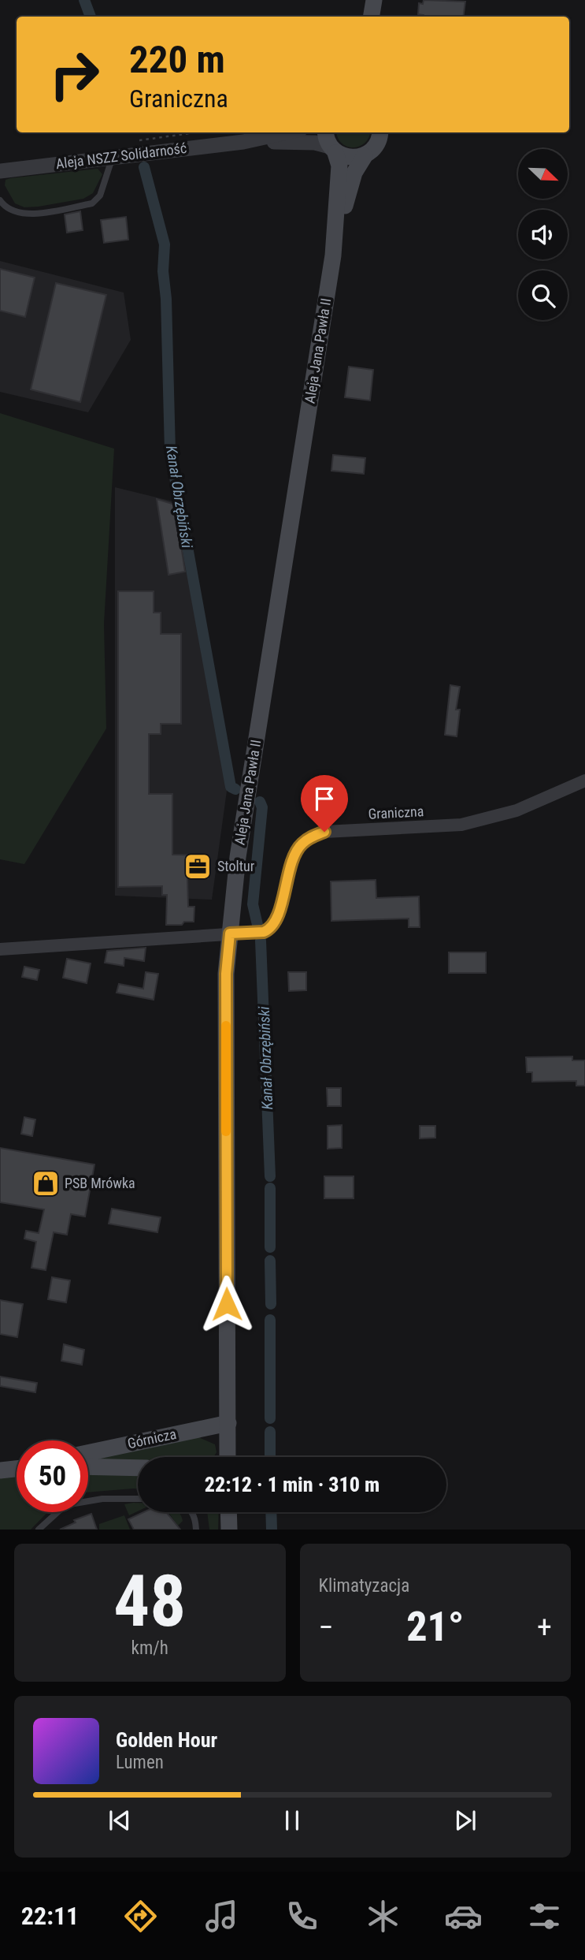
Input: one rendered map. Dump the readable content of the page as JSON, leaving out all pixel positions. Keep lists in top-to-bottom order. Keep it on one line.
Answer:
{"streets":{"main road":["Aleja Jana Pawła II","Górnicza"],"street":["Aleja NSZZ Solidarność","Graniczna"]},"crossings":[["Aleja NSZZ Solidarność","Aleja Jana Pawła II"],["Aleja Jana Pawła II","Graniczna"],["Aleja Jana Pawła II","Górnicza"]],"water":["Kanał Obrzębiński"],"places":{"office":["Stoltur"],"shop":["PSB Mrówka"]},"north":"bottom right","page":{"turn":["220 m","Graniczna"],"limit":"50","trip":"22:12 · 1 min · 310 m","tile":[["48","km/h"],"Klimatyzacja"],"heat":["−","21°","+"],"song":["Golden Hour","Lumen"],"tabs":"22:11"}}
